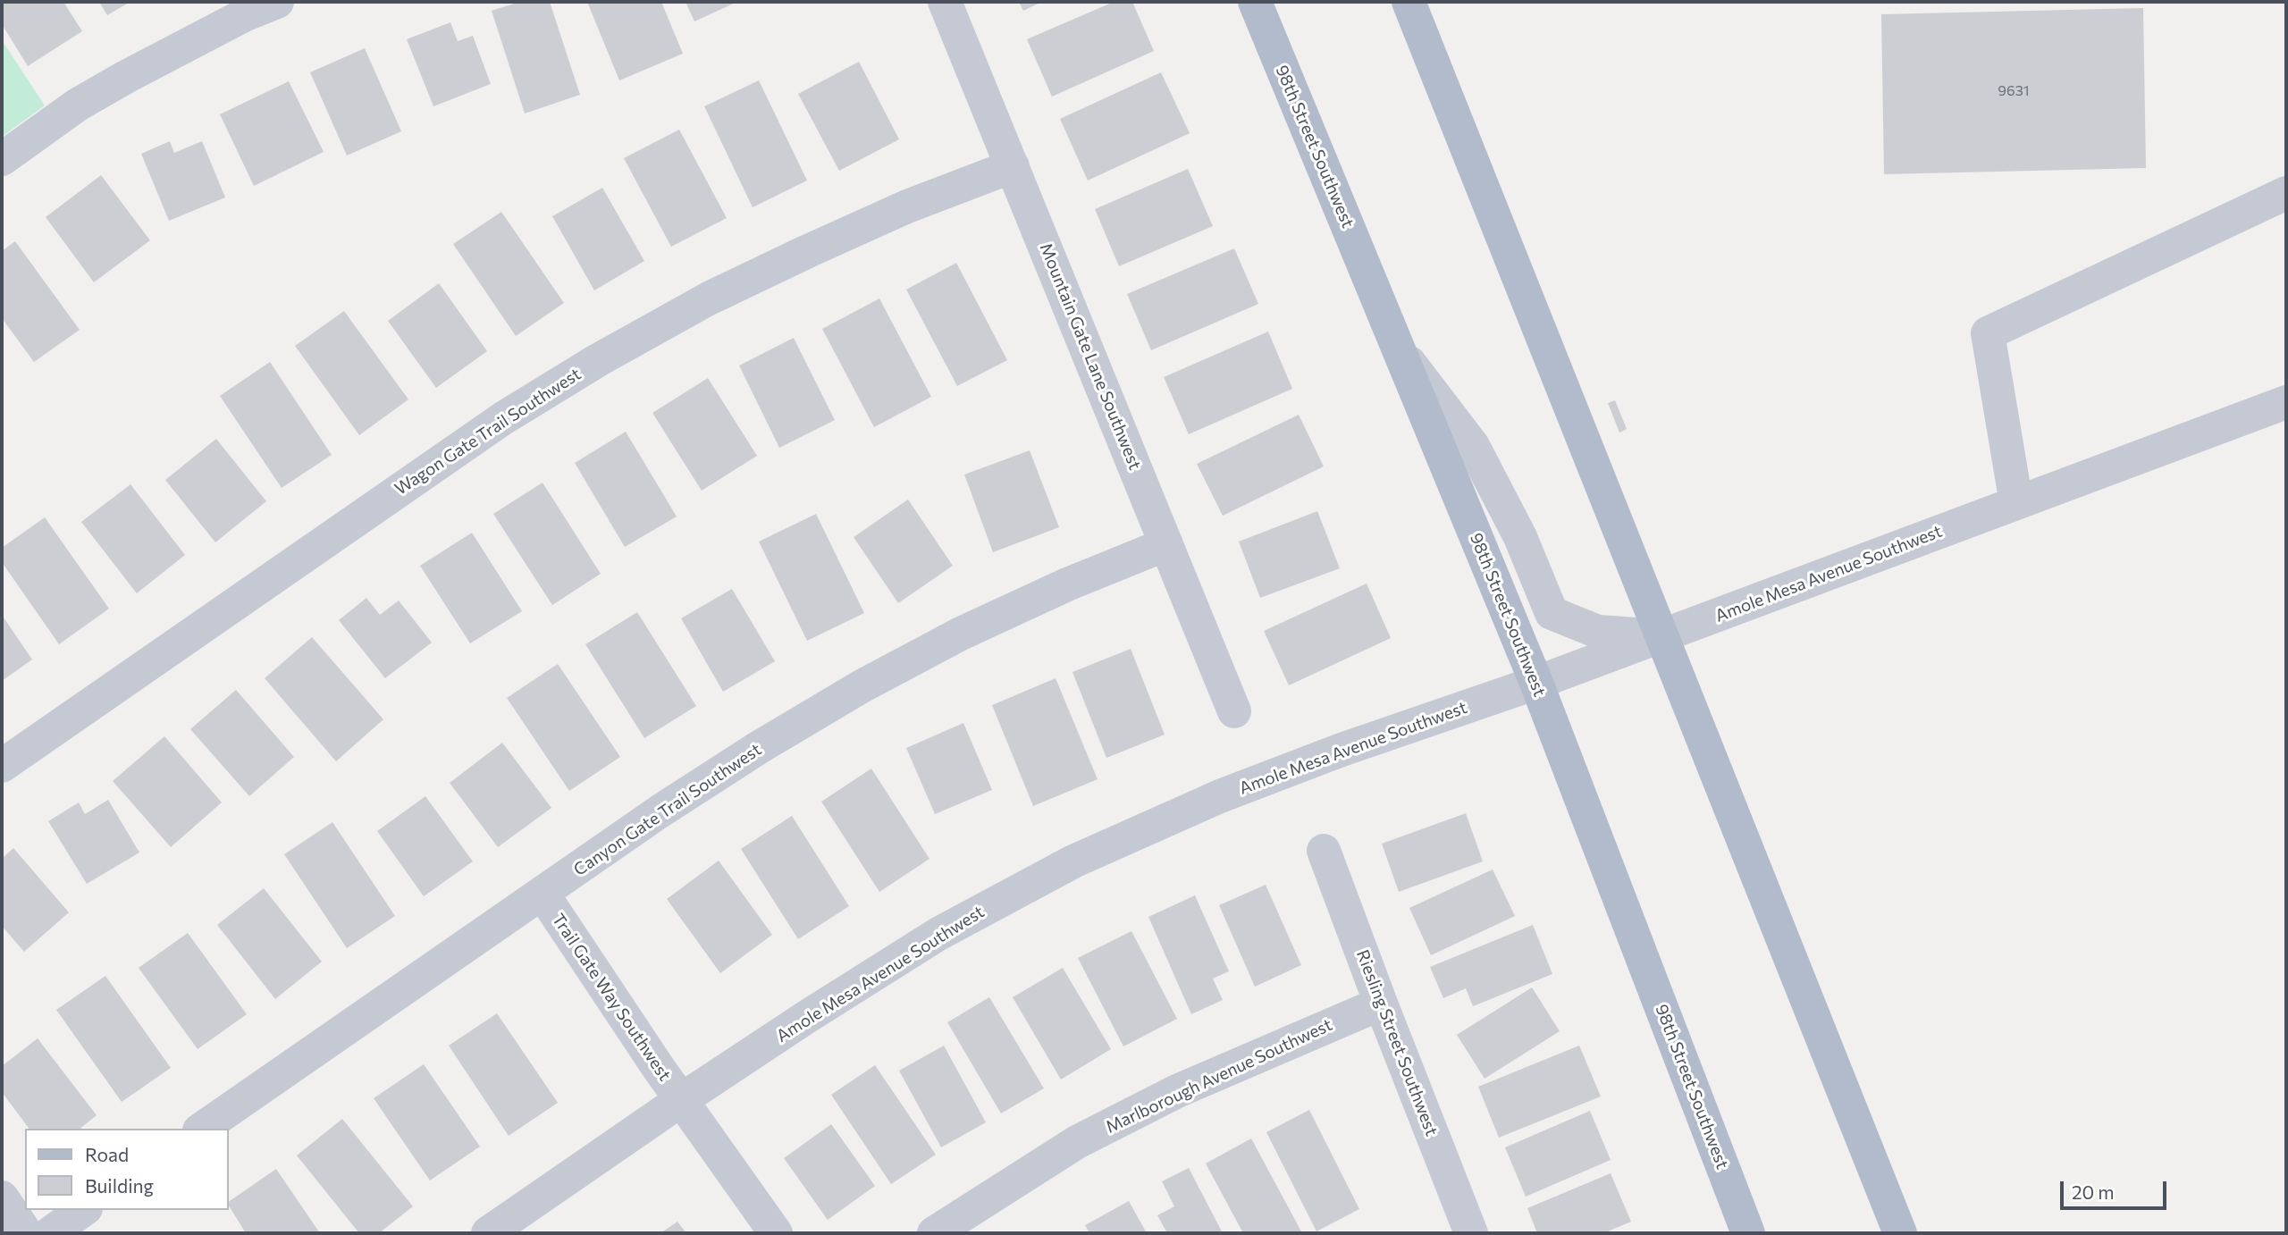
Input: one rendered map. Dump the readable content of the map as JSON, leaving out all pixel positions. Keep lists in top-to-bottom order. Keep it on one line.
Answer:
{"streets":{"main road":["98th Street Southwest"],"street":["Mountain Gate Lane Southwest","Wagon Gate Trail Southwest","Amole Mesa Avenue Southwest","Canyon Gate Trail Southwest","Trail Gate Way Southwest","Riesling Street Southwest","Marlborough Avenue Southwest"]},"crossings":[["98th Street Southwest","Amole Mesa Avenue Southwest"],["Mountain Gate Lane Southwest","Wagon Gate Trail Southwest"],["Mountain Gate Lane Southwest","Canyon Gate Trail Southwest"],["Amole Mesa Avenue Southwest","Trail Gate Way Southwest"],["Canyon Gate Trail Southwest","Trail Gate Way Southwest"],["Riesling Street Southwest","Marlborough Avenue Southwest"]],"house_numbers":["9631"],"legend":["Road","Building"],"scale_bar":"20 m"}
